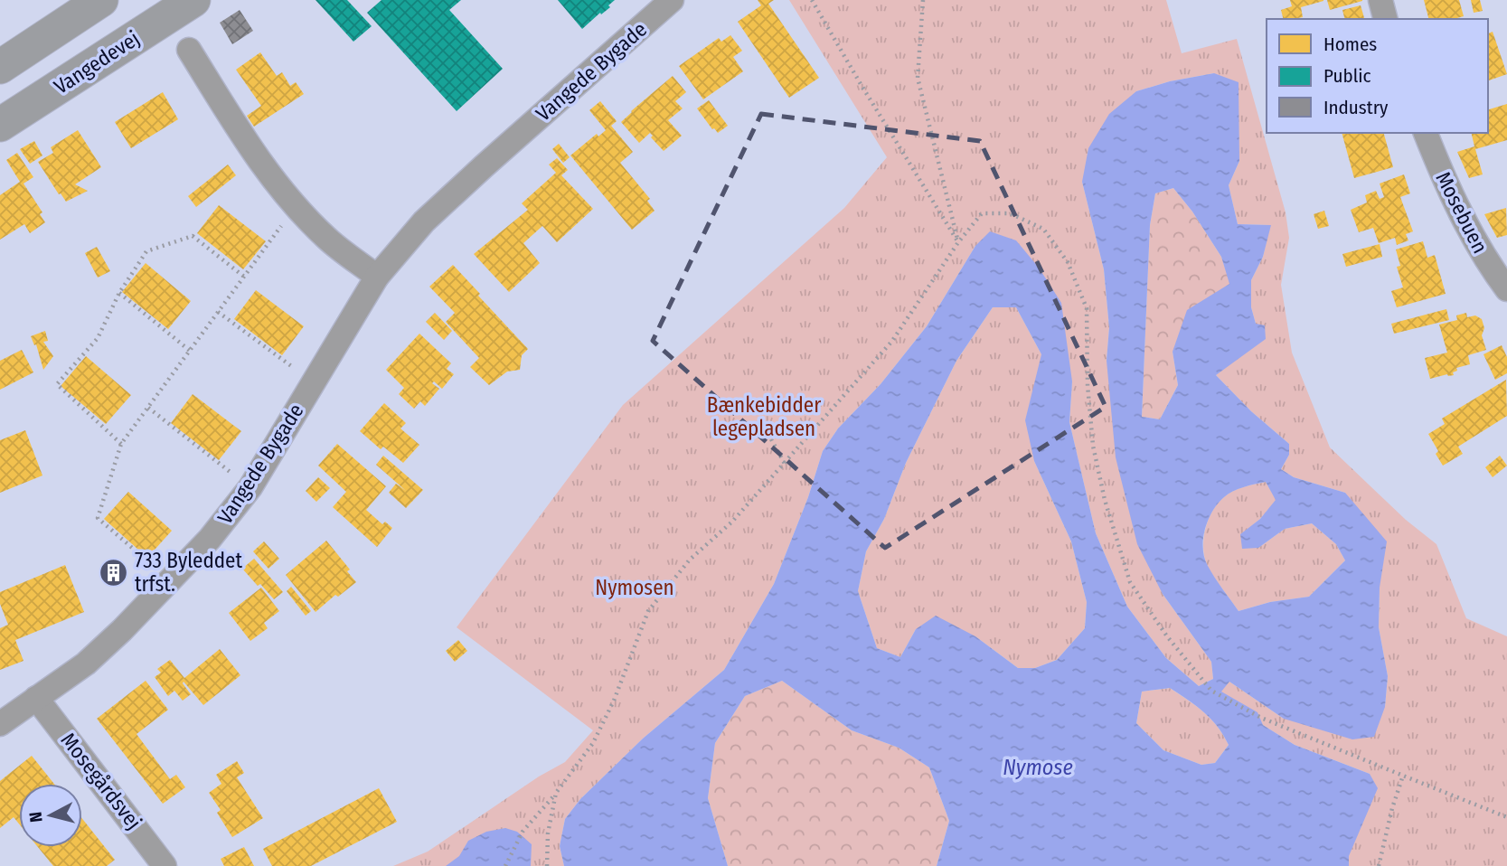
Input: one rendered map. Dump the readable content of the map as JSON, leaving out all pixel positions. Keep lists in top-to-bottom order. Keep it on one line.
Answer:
{"streets":{"street":["Vangedevej","Vangede Bygade","Mosebuen","Mosegårdsvej"]},"crossings":[["Vangede Bygade","Mosegårdsvej"]],"water":["Nymose"],"parks":["Bænkebidder legepladsen","Nymosen"],"places":{"building":["733 Byleddet trfst."]},"legend":["Homes","Public","Industry"],"north":"left"}
